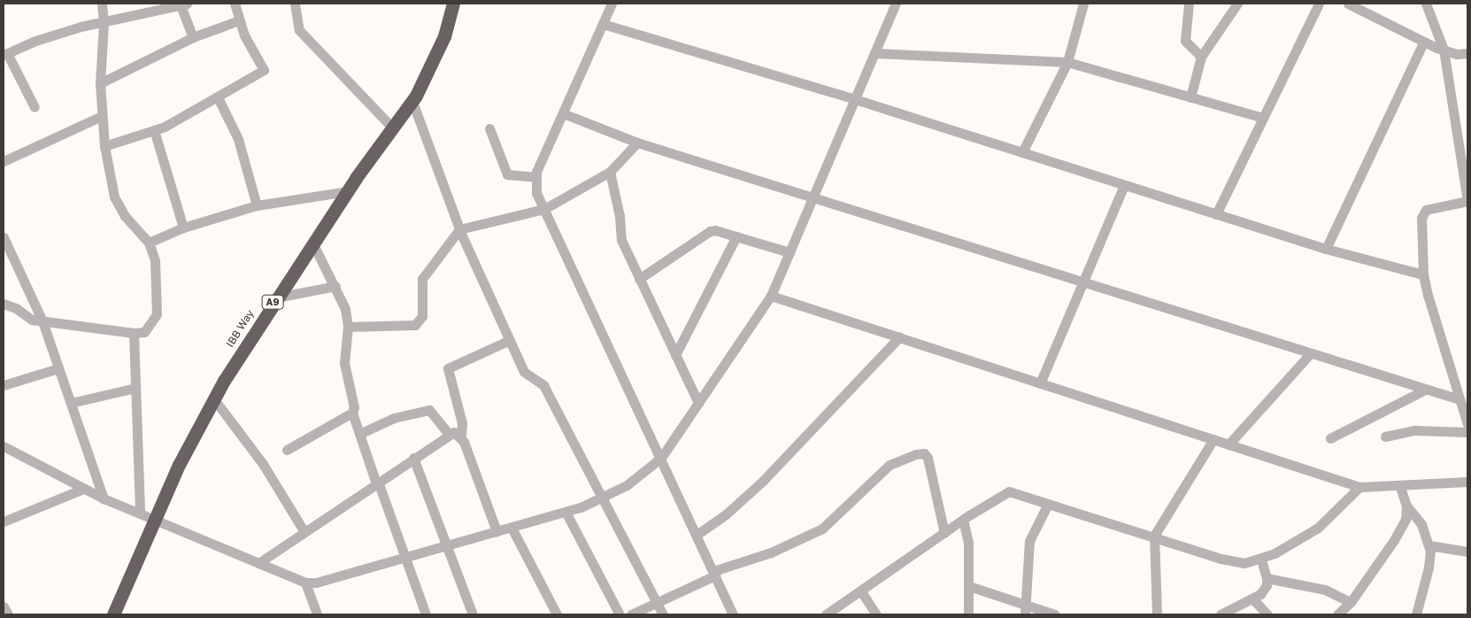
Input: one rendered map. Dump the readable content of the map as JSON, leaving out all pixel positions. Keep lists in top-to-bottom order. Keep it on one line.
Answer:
{"streets":{"highway":["A9","IBB Way"]}}
